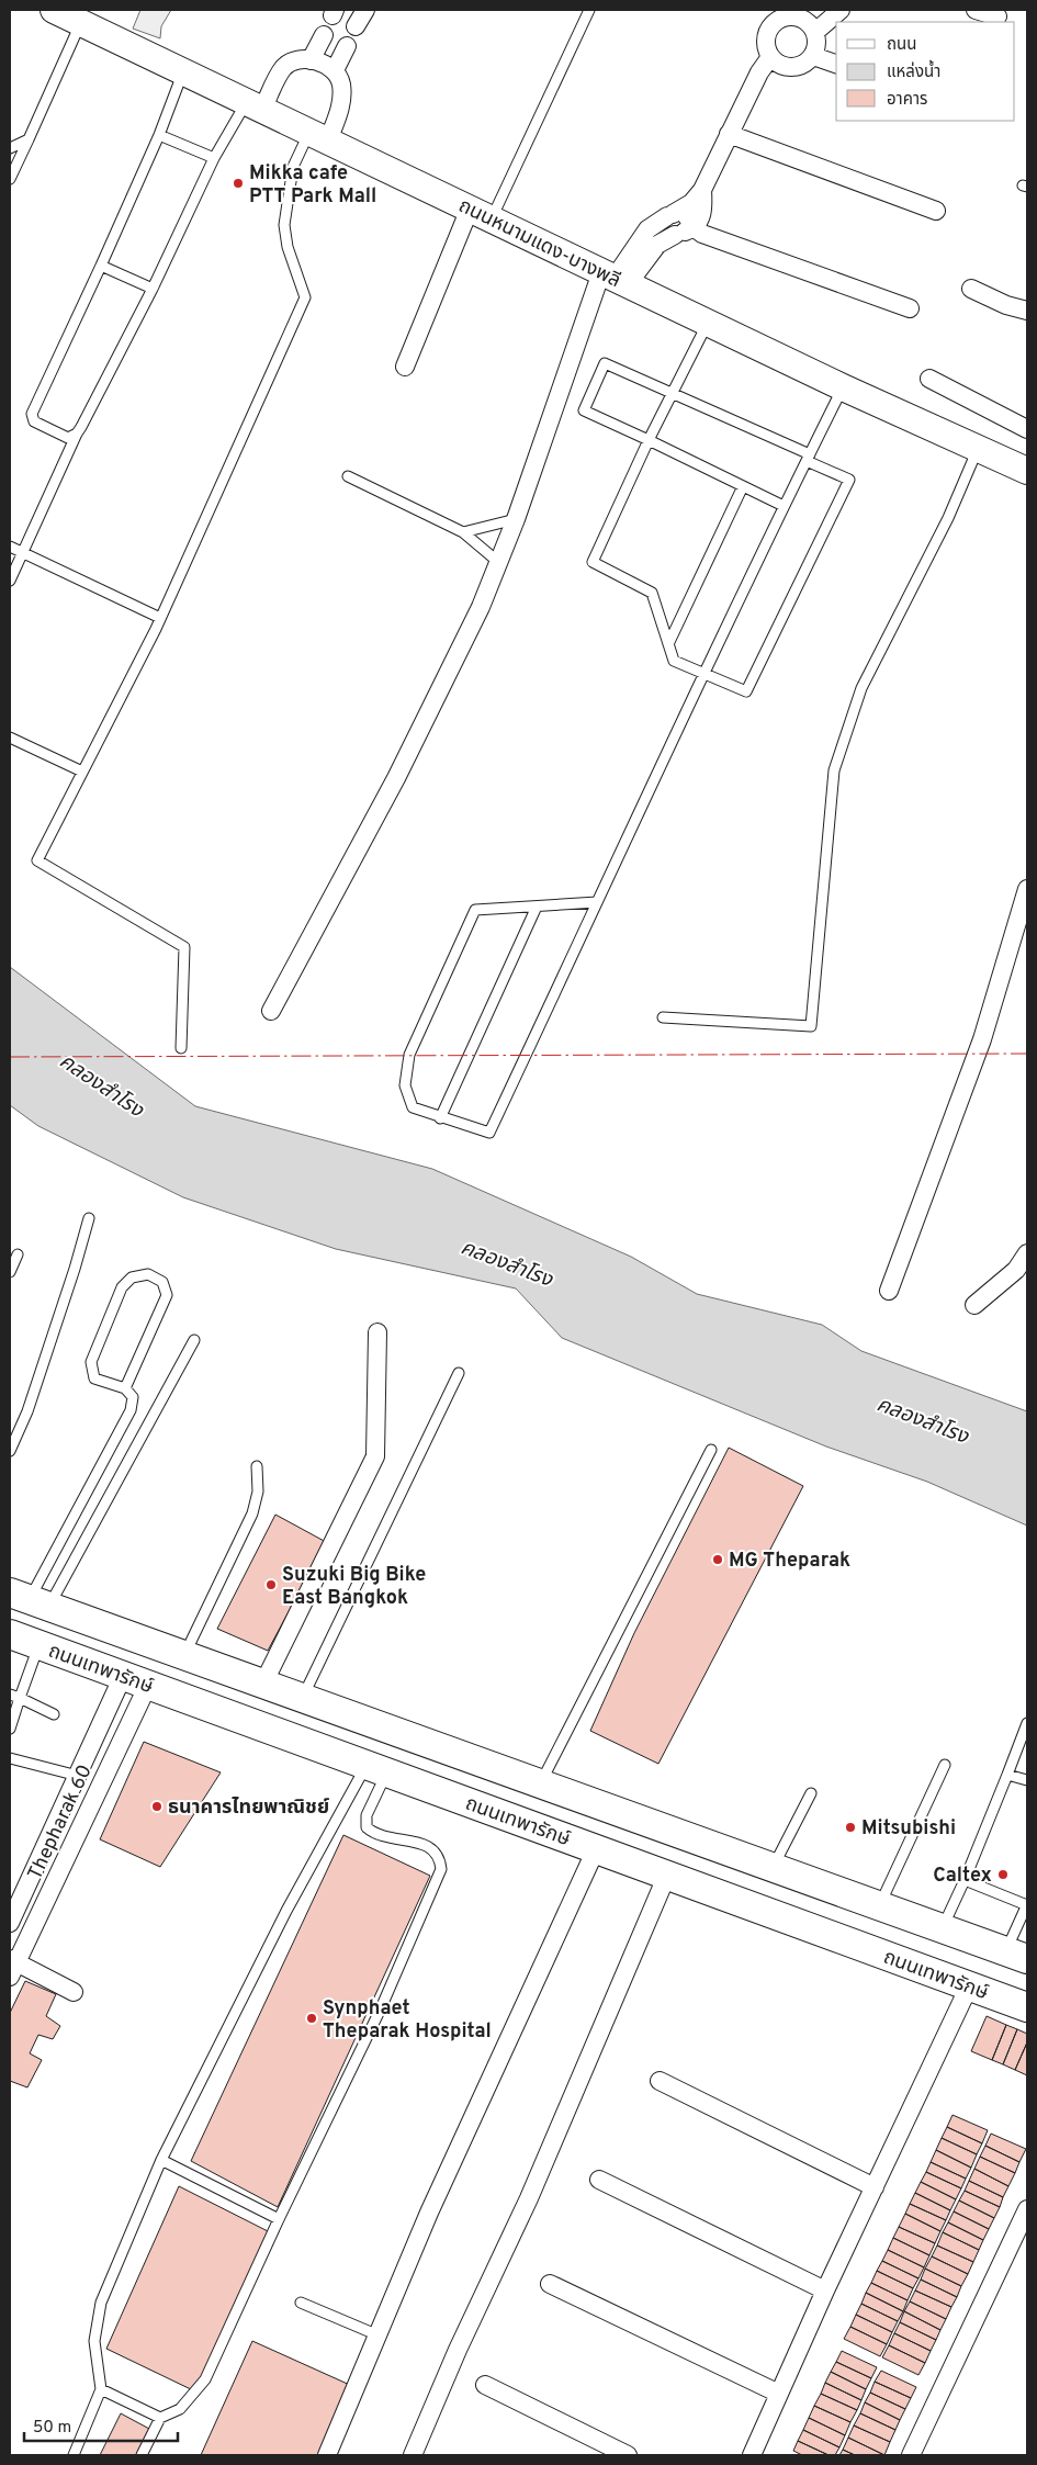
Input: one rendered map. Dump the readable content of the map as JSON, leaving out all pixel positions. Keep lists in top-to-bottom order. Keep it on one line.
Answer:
{"streets":{"main road":["ถนนหนามแดง-บางพลี","ถนนเทพารักษ์"],"street":["Thepharak 60"]},"crossings":[["ถนนเทพารักษ์","Thepharak 60"]],"water":["คลองสำโรง"],"places":["Mikka cafe PTT Park Mall","MG Theparak","Suzuki Big Bike East Bangkok","ธนาคารไทยพาณิชย์","Mitsubishi","Caltex","Synphaet Theparak Hospital"],"legend":["ถนน","แหล่งน้ำ","อาคาร"],"scale_bar":"50 m"}
